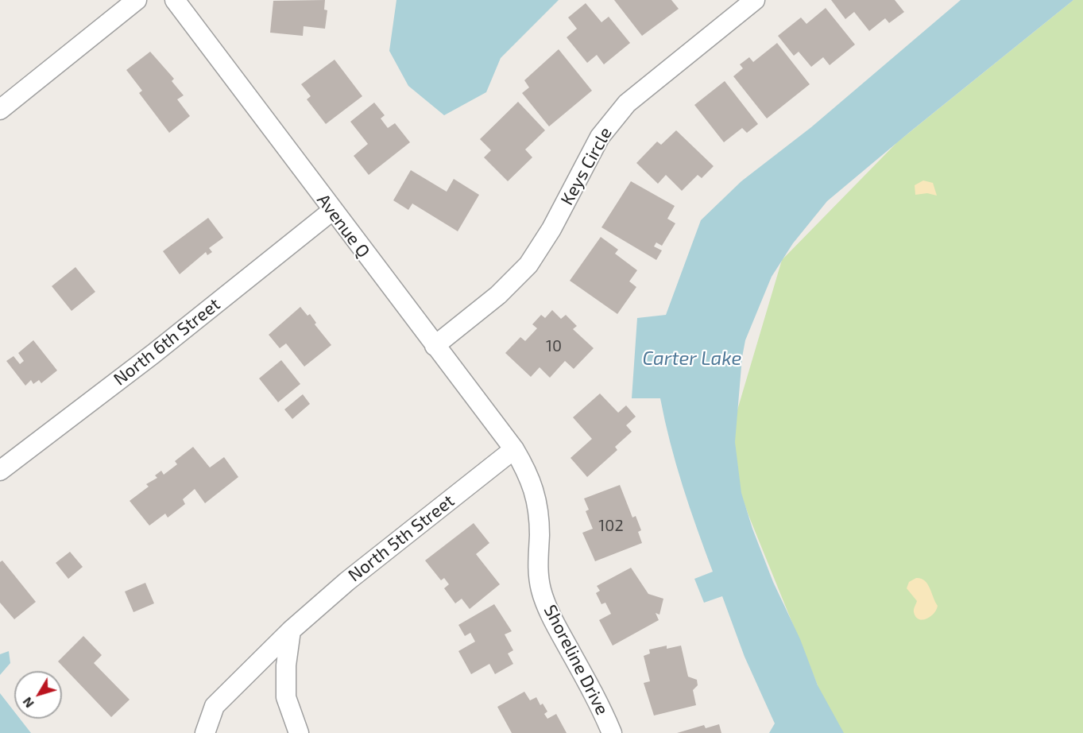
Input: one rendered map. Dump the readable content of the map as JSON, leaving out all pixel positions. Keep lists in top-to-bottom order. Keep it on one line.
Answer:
{"streets":{"street":["Keys Circle","Avenue Q","North 6th Street","North 5th Street","Shoreline Drive"]},"crossings":[["Keys Circle","Avenue Q"],["Avenue Q","North 6th Street"],["Avenue Q","North 5th Street"],["Avenue Q","Shoreline Drive"],["North 5th Street","Shoreline Drive"]],"water":["Carter Lake"],"house_numbers":["10","102"],"north":"bottom left"}
